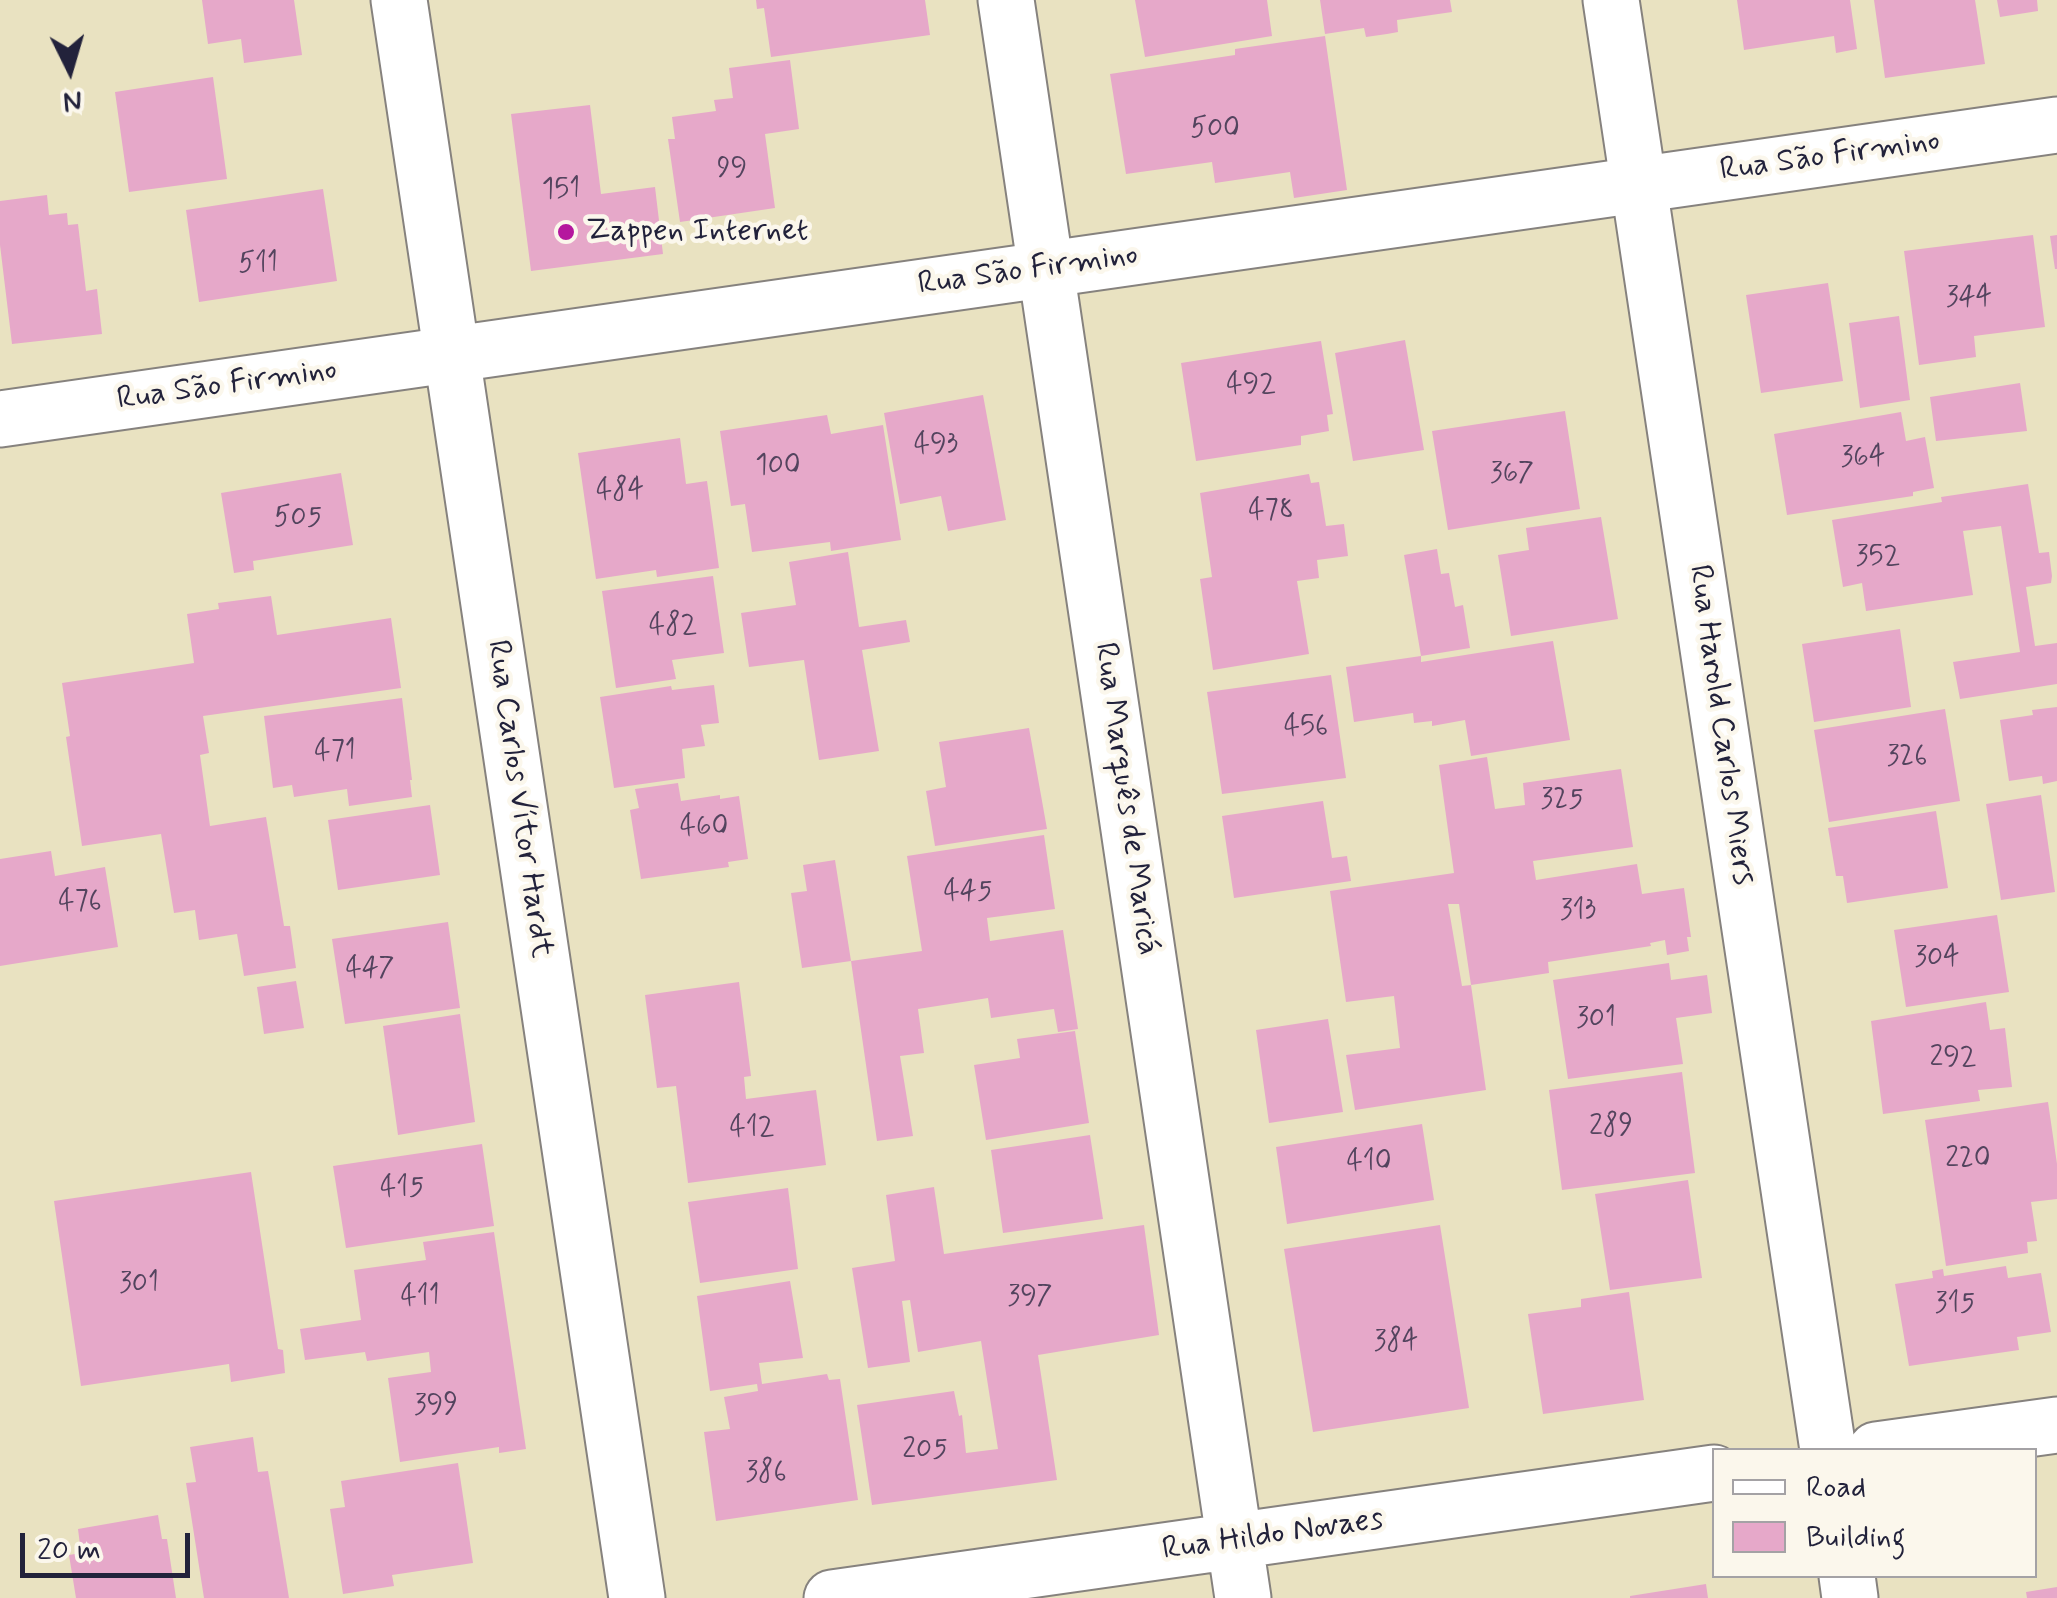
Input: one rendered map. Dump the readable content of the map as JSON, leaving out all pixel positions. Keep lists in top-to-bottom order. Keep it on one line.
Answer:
{"streets":{"street":["Rua São Firmino","Rua Harold Carlos Miers","Rua Carlos Vítor Hardt","Rua Marquês de Maricá","Rua Hildo Novaes"]},"crossings":[["Rua São Firmino","Rua Harold Carlos Miers"],["Rua São Firmino","Rua Carlos Vítor Hardt"],["Rua São Firmino","Rua Marquês de Maricá"],["Rua Marquês de Maricá","Rua Hildo Novaes"]],"places":["Zappen Internet"],"house_numbers":["500","99","151","511","344","492","493","364","100","367","484","478","505","352","482","456","471","326","325","460","445","476","313","304","447","301","292","289","412","220","410","415","301","411","397","315","384","399","205","386"],"legend":["Road","Building"],"scale_bar":"20 m","north":"bottom"}
